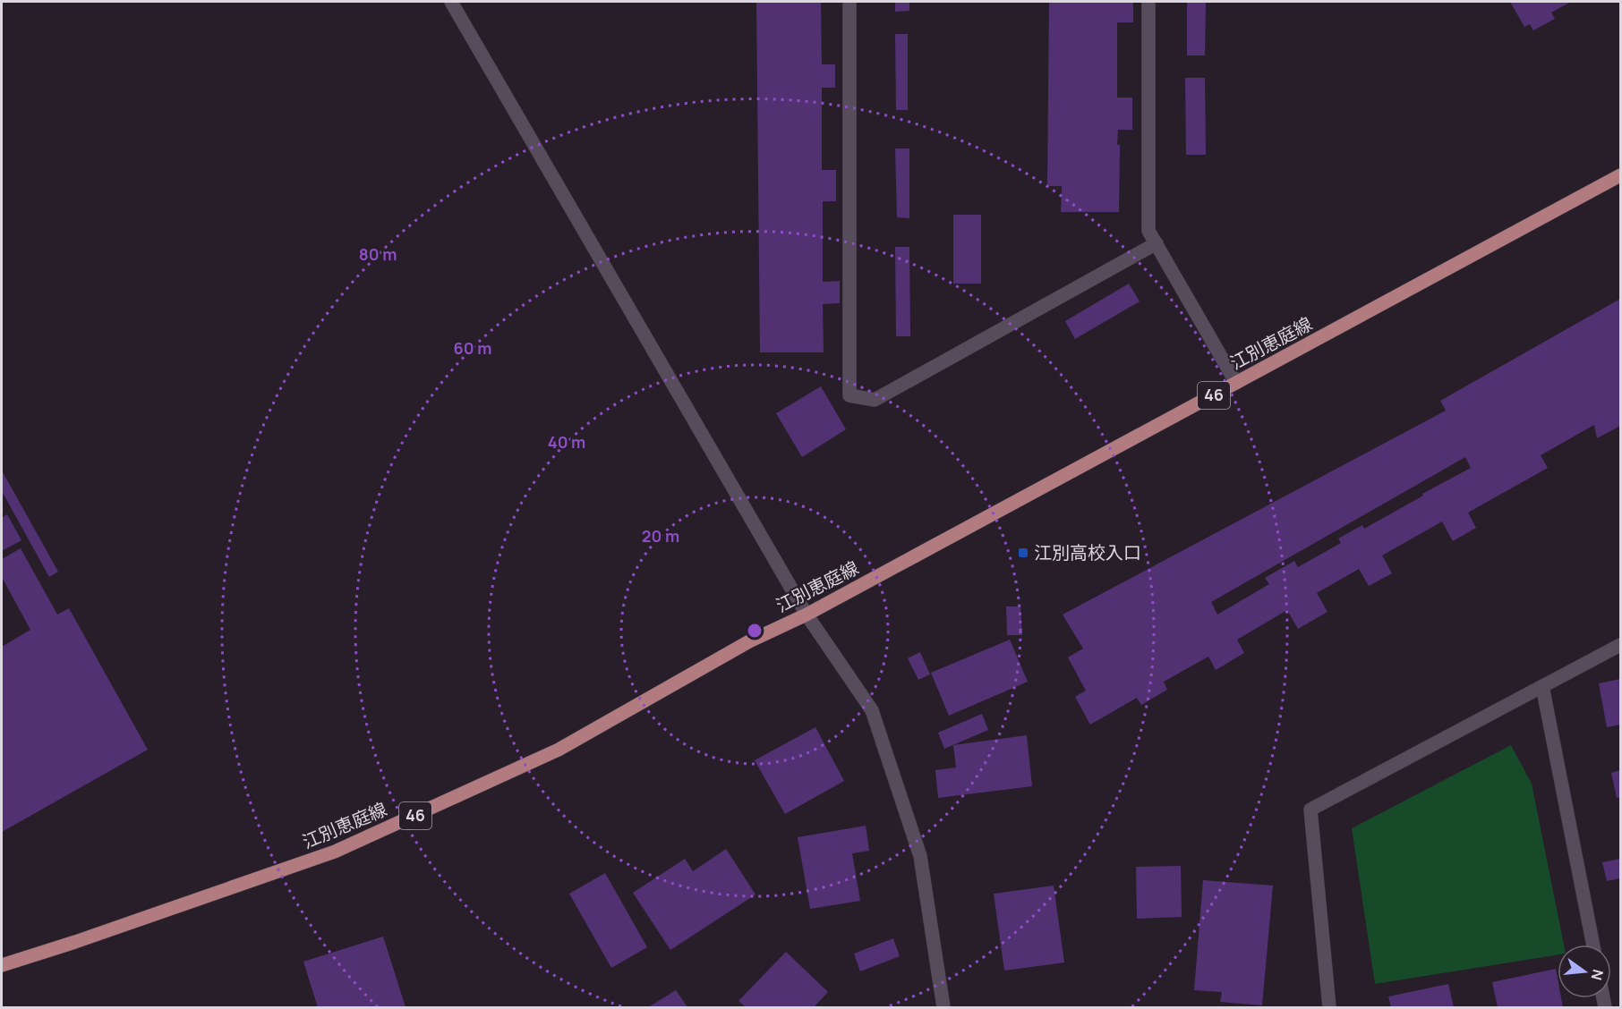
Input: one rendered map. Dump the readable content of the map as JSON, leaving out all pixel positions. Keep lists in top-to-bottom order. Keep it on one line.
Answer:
{"streets":{"main road":["江別恵庭線","46"]},"places":{"transit":["江別高校入口"]},"north":"right","rings":["80 m","60 m","40 m","20 m"]}
